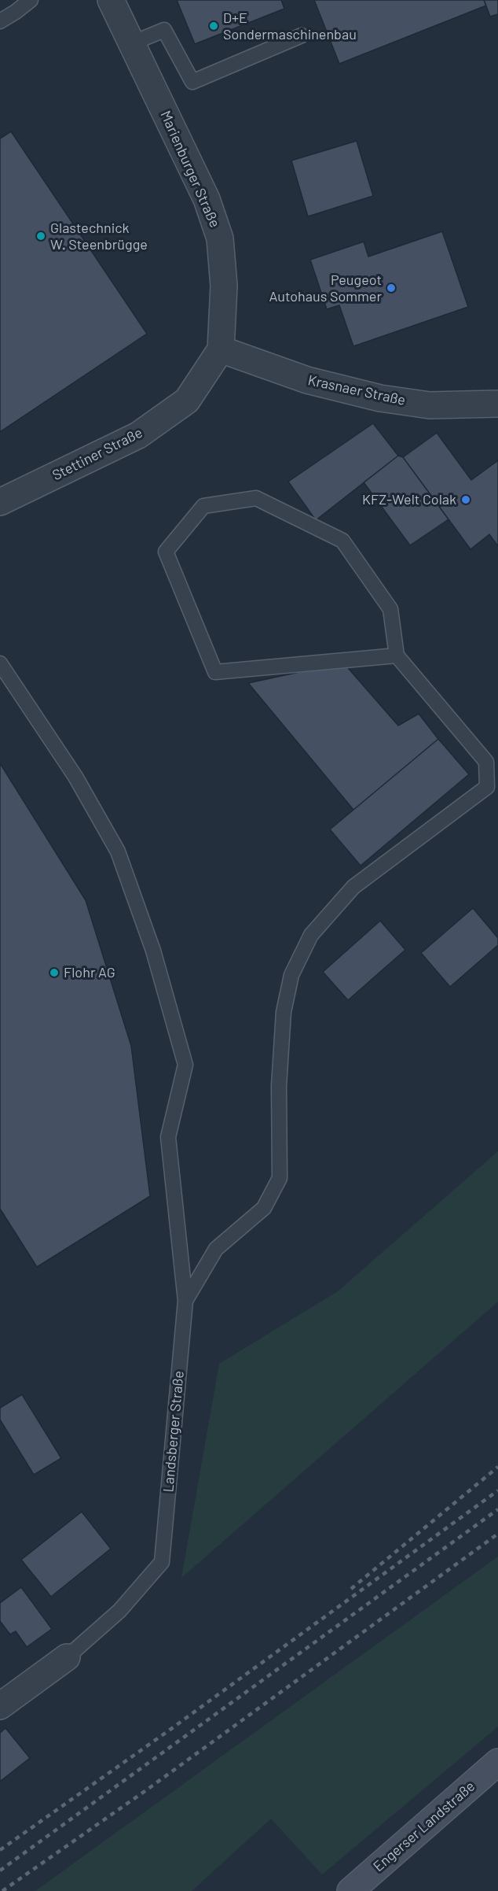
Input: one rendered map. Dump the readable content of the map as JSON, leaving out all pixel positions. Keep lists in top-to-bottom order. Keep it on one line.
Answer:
{"streets":{"main road":["Engerser Landstraße"],"street":["Marienburger Straße","Krasnaer Straße","Stettiner Straße","Landsberger Straße"]},"crossings":[["Marienburger Straße","Krasnaer Straße"],["Marienburger Straße","Stettiner Straße"],["Krasnaer Straße","Stettiner Straße"]],"places":["D+E Sondermaschinenbau","Glastechnick W. Steenbrügge","Peugeot Autohaus Sommer","KFZ-Welt Colak","Flohr AG"]}
